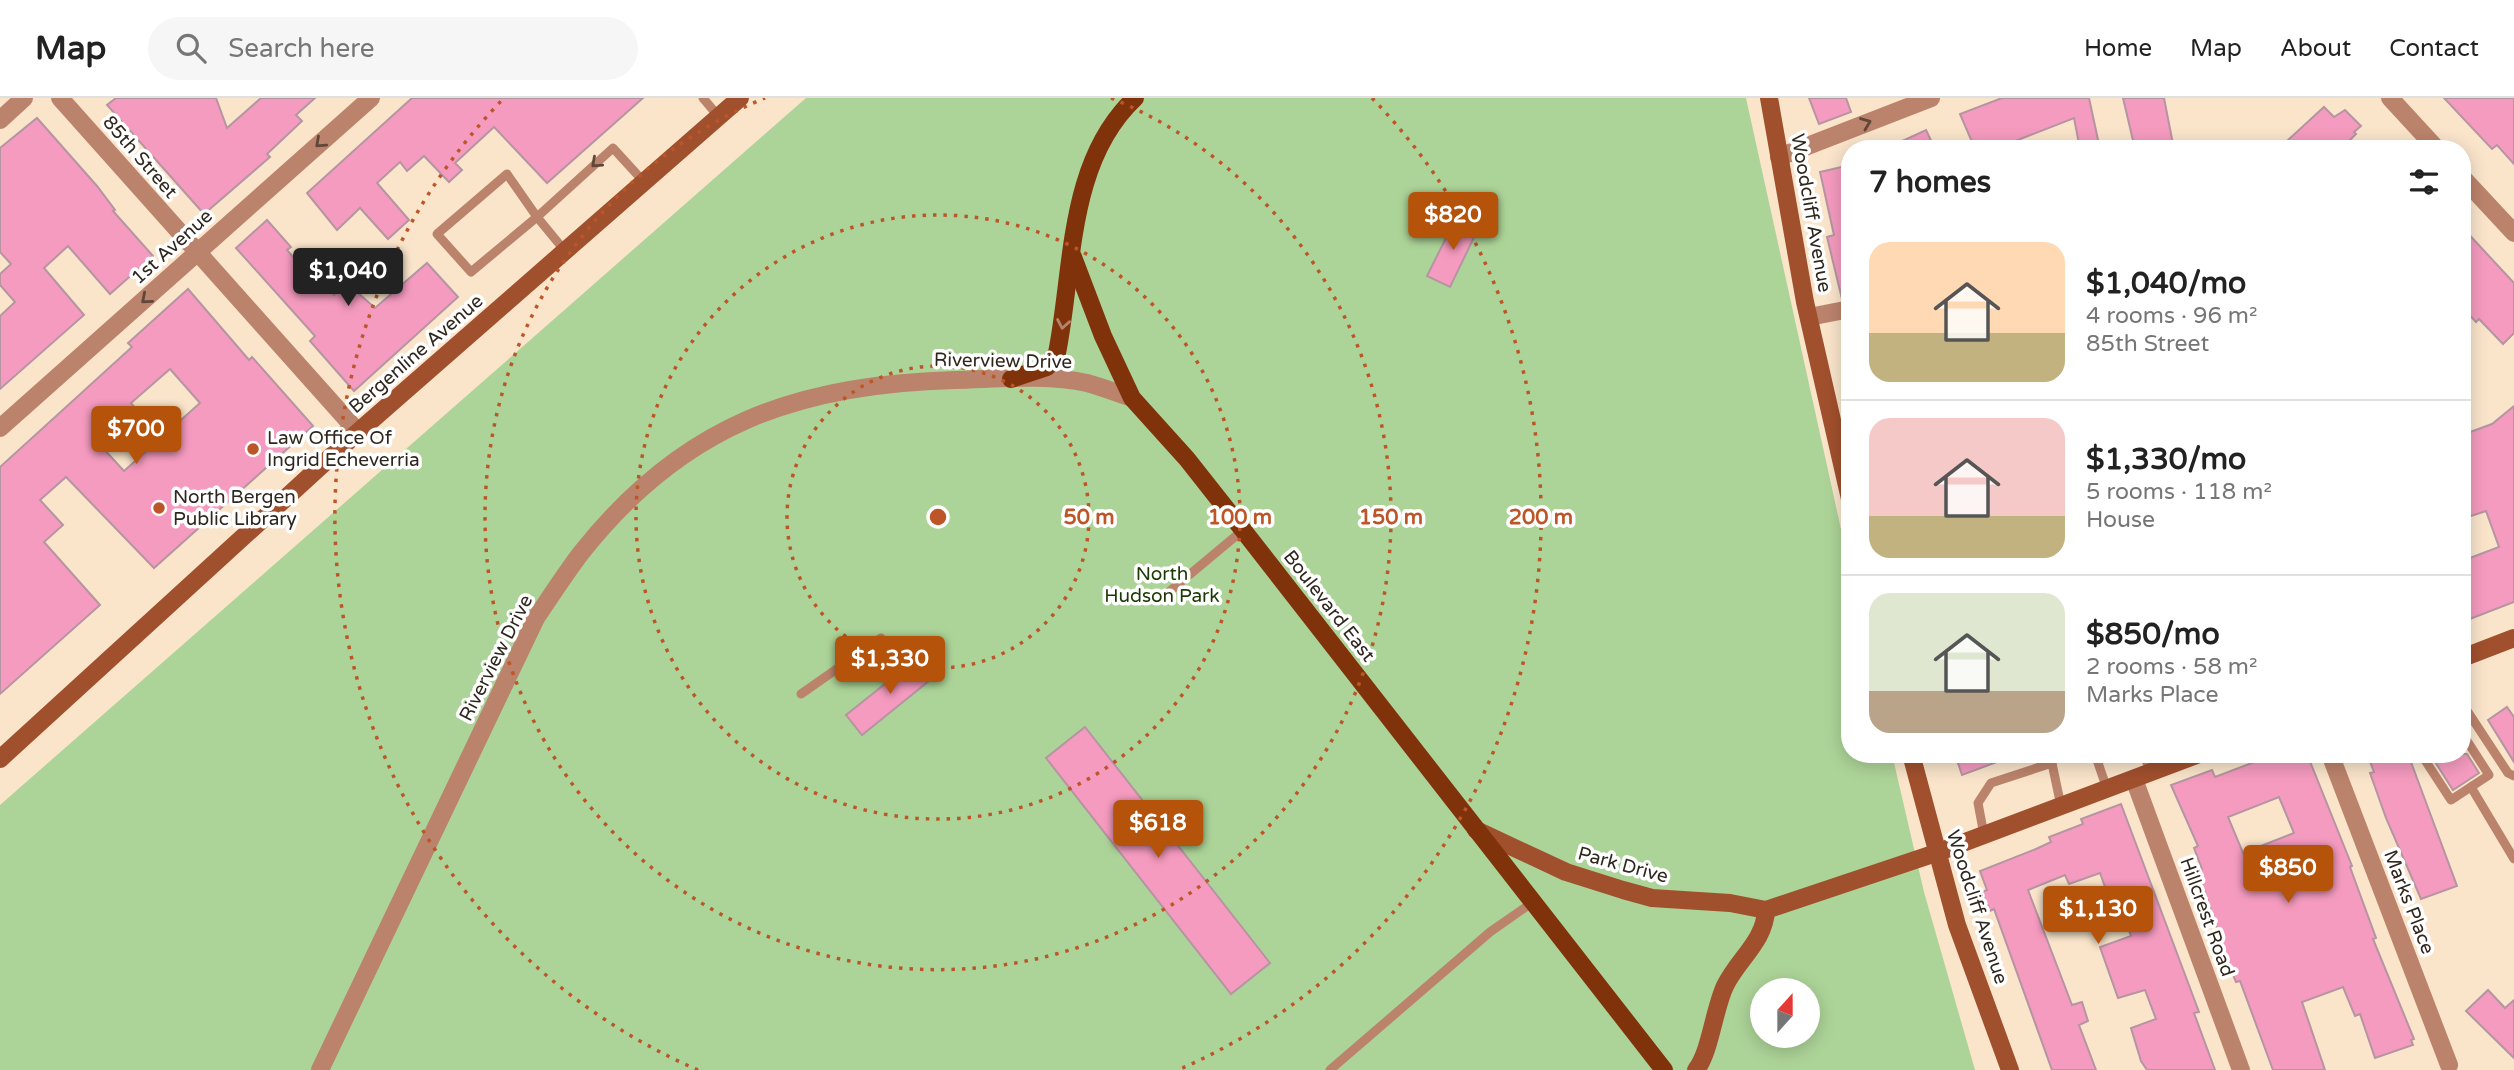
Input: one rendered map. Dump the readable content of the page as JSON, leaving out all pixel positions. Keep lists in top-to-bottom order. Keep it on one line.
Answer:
{"streets":{"main road":["Woodcliff Avenue","Bergenline Avenue","Boulevard East","Park Drive"],"street":["85th Street","1st Avenue","Riverview Drive","Marks Place","Hillcrest Road"]},"crossings":[["85th Street","1st Avenue"],["85th Street","Bergenline Avenue"],["Woodcliff Avenue","Park Drive"],["Riverview Drive","Boulevard East"],["Boulevard East","Park Drive"],["Park Drive","Hillcrest Road"]],"one_way":["1st Avenue"],"parks":["North Hudson Park"],"places":["Law Office Of Ingrid Echeverria","North Bergen Public Library"],"north":"top","page":{"header":"Map","search":"Search here","nav":["Home","Map","About","Contact"],"heading":"7 homes","price":["$820","$1,040","$700","$1,330","$618","$850","$1,130"],"list":[{"name":"$1,040/mo","note":"4 rooms · 96 m² · 85th Street"},{"name":"$1,330/mo","note":"5 rooms · 118 m² · House"},{"name":"$850/mo","note":"2 rooms · 58 m² · Marks Place"}]},"rings":["50 m","100 m","150 m","200 m"]}
